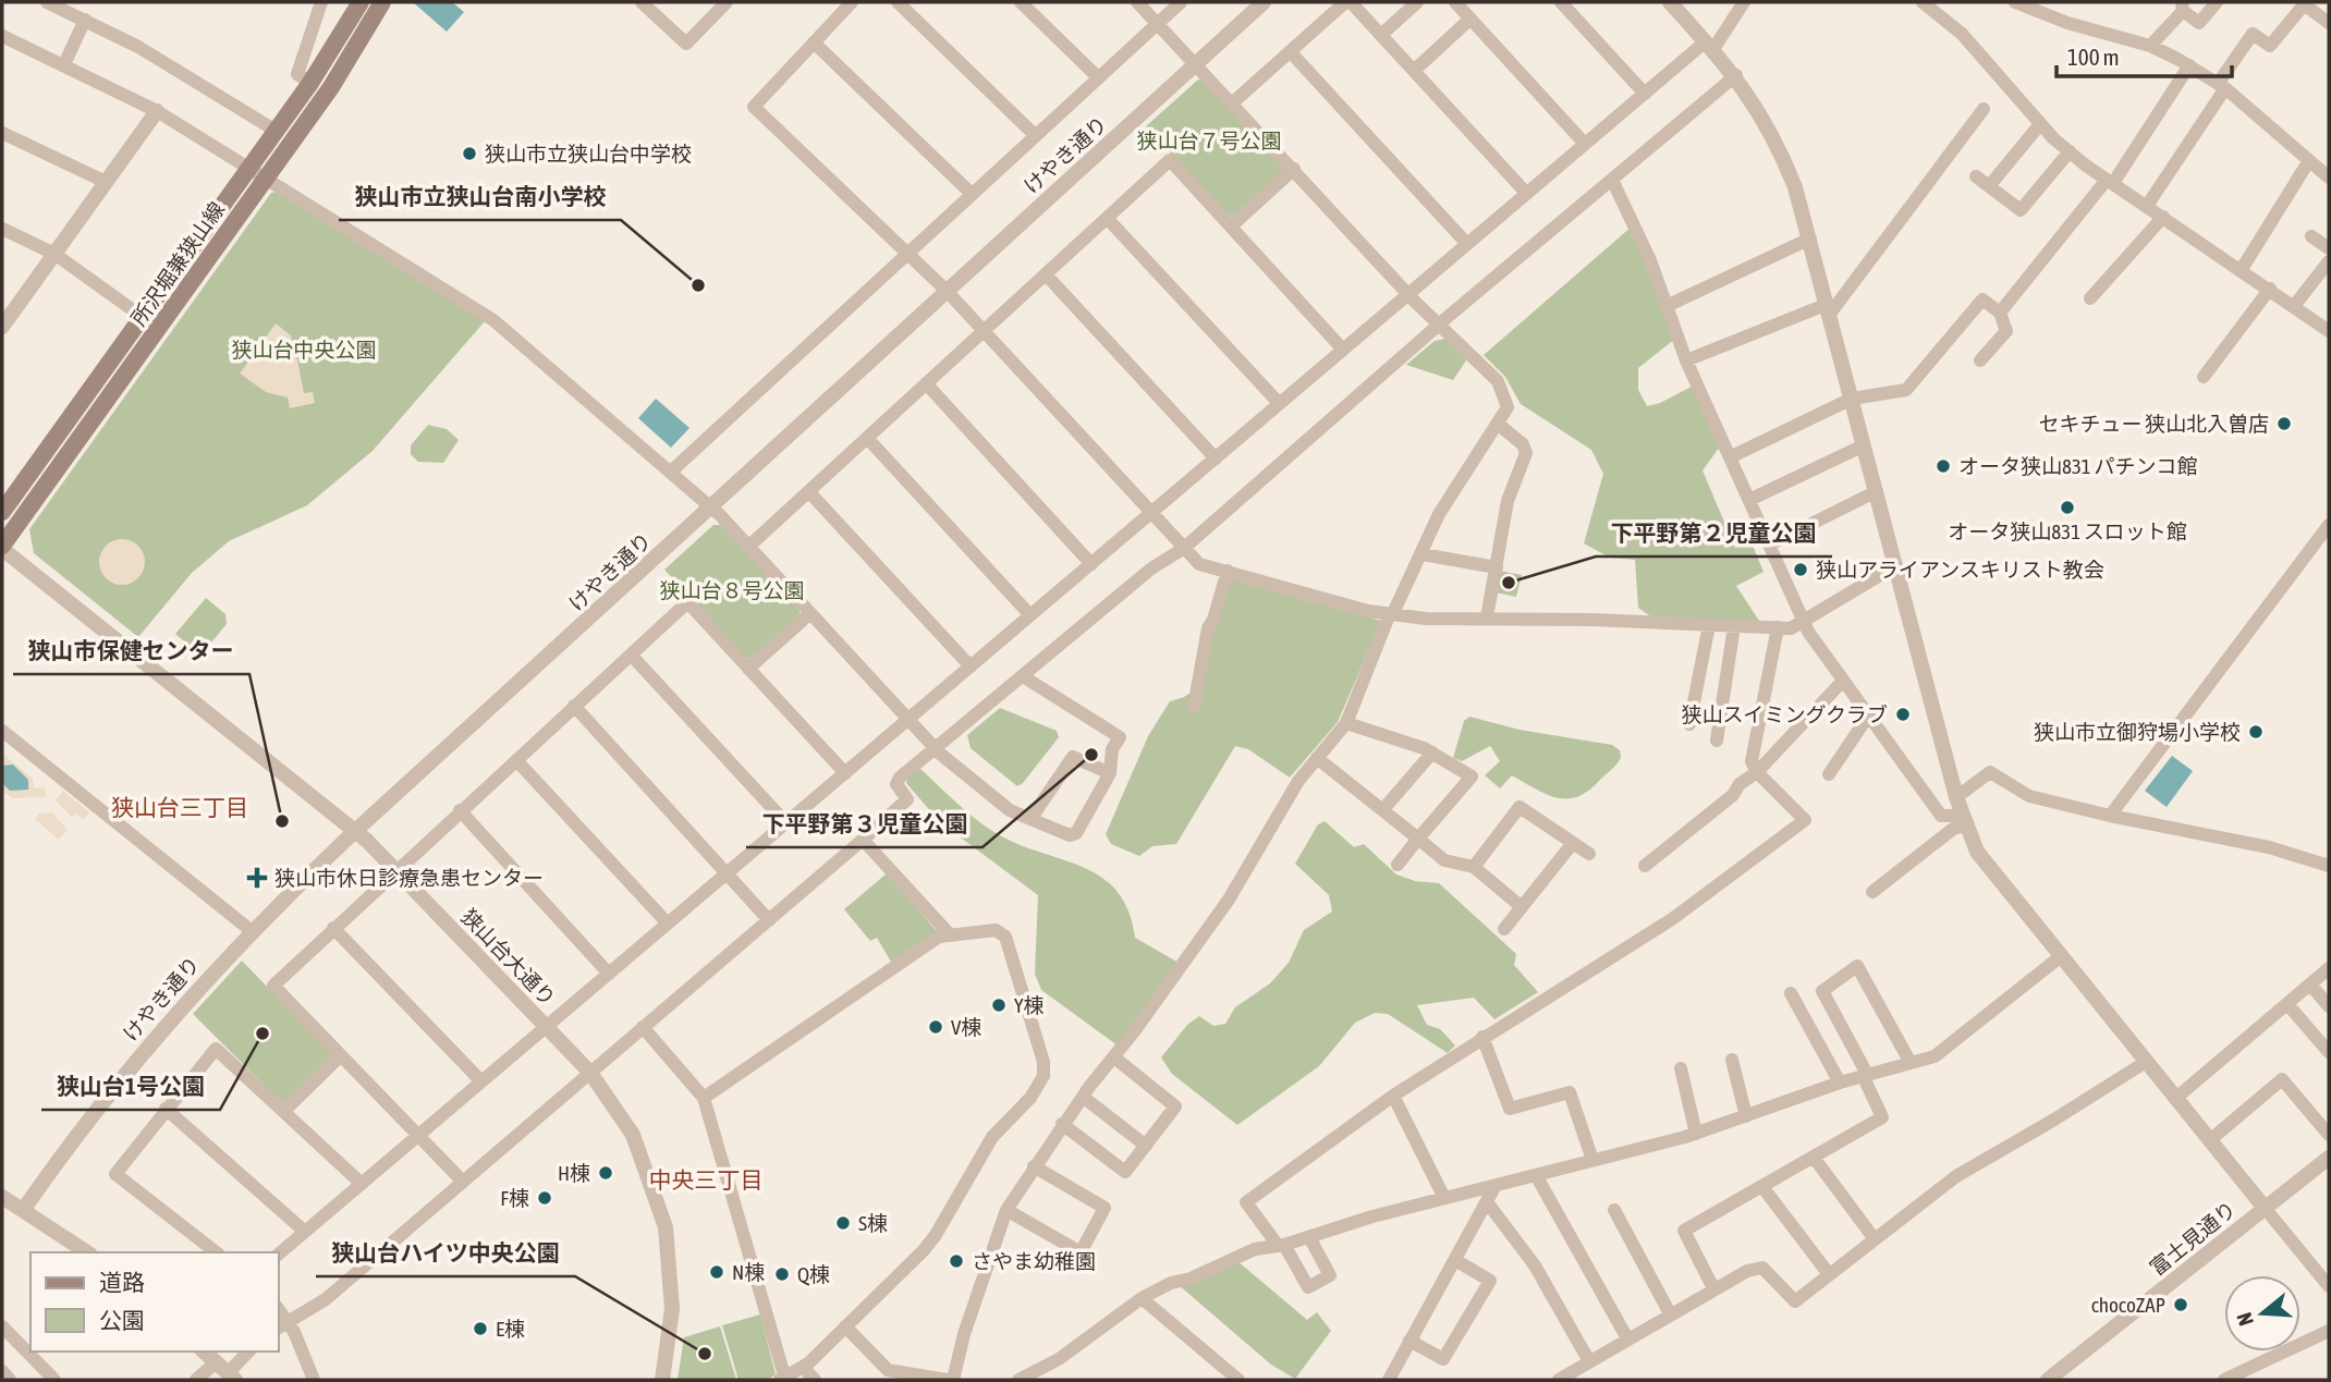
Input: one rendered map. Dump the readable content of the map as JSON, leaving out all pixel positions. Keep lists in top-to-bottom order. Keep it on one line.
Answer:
{"streets":{"main road":["所沢堀兼狭山線"],"street":["けやき通り","狭山台大通り","富士見通り"]},"crossings":[["けやき通り","狭山台大通り"],["所沢堀兼狭山線","狭山台大通り"]],"districts":["狭山台三丁目","中央三丁目"],"parks":["狭山台７号公園","狭山台中央公園","狭山台８号公園"],"places":{"other":["狭山市立狭山台中学校","狭山市立狭山台南小学校","セキチュー 狭山北入曽店","オータ狭山831 パチンコ館","オータ狭山831 スロット館","狭山アライアンスキリスト教会","下平野第２児童公園","狭山スイミングクラブ","狭山市立御狩場小学校","下平野第３児童公園","狭山市保健センター","Y棟","V棟","狭山台1号公園","H棟","F棟","S棟","さやま幼稚園","N棟","Q棟","chocoZAP","E棟","狭山台ハイツ中央公園"],"health":["狭山市休日診療急患センター"]},"legend":["道路","公園"],"scale_bar":"100 m","north":"left"}
